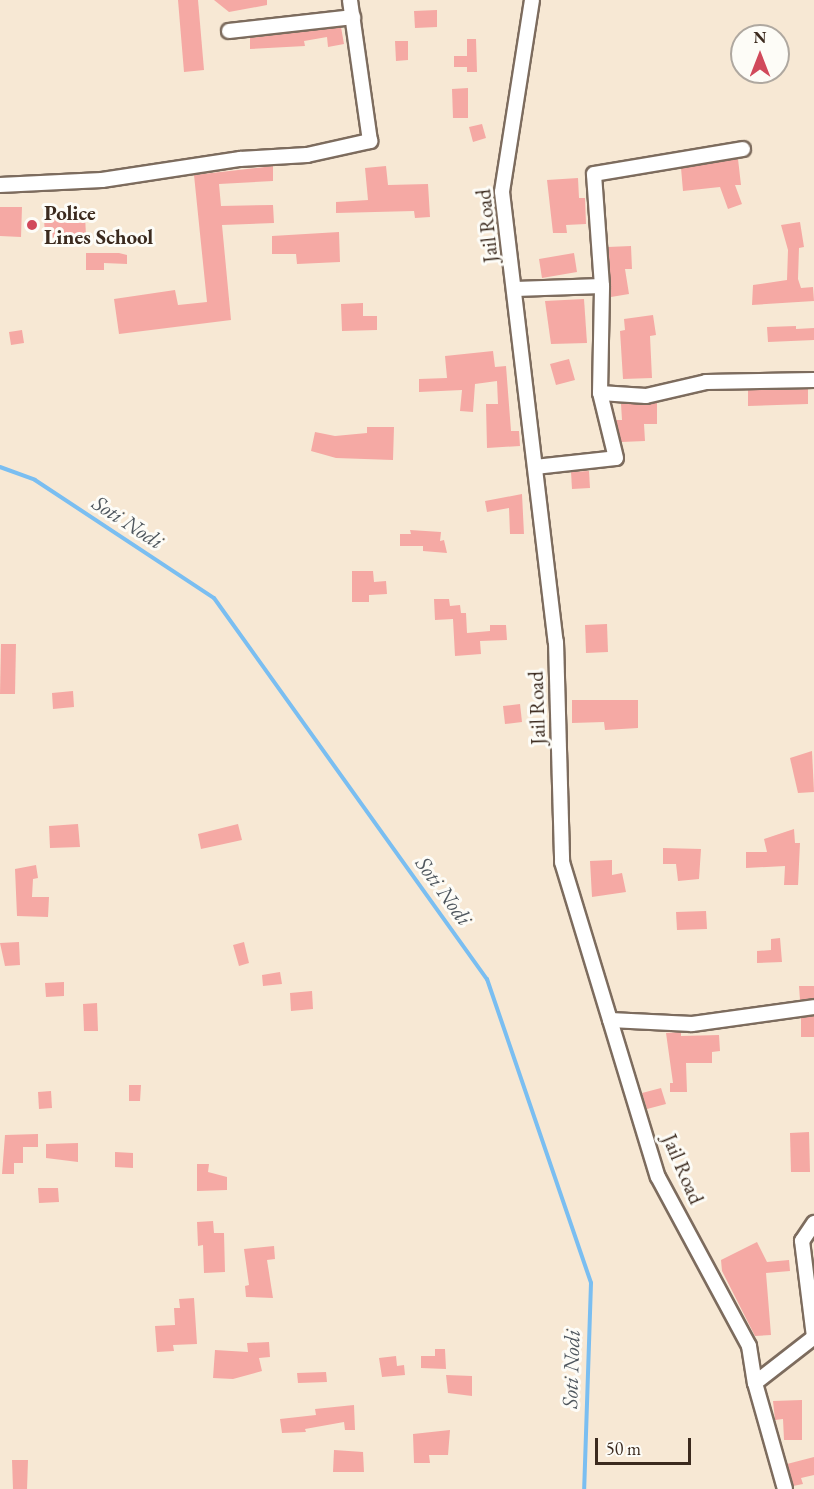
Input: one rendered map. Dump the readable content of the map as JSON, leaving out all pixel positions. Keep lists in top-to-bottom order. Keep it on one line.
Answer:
{"streets":{"street":["Jail Road"]},"water":["Soti Nodi"],"places":["Police Lines School"],"scale_bar":"50 m","north":"top"}
